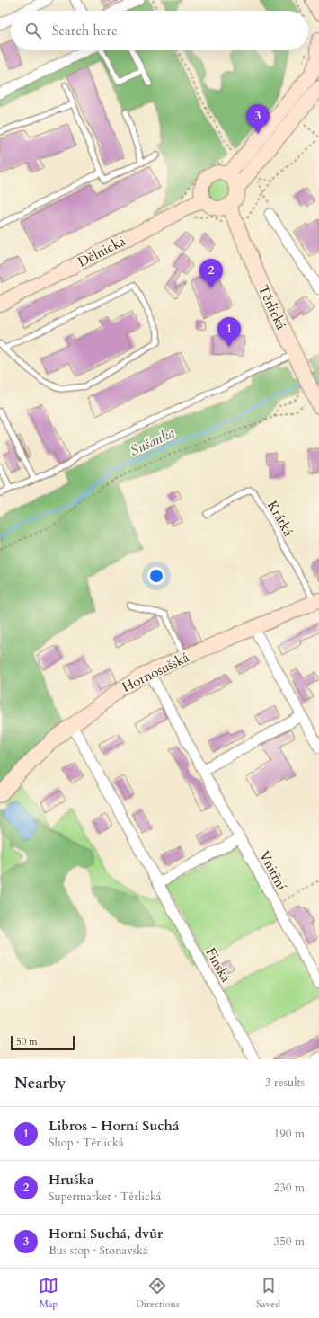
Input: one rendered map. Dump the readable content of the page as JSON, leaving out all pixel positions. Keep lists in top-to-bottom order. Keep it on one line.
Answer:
{"streets":{"main road":["Dělnická","Těrlická","Hornosušská"],"street":["Vnitřní","Finská"],"lane":["Krátká"]},"crossings":[["Dělnická","Těrlická"],["Krátká","Hornosušská"],["Hornosušská","Vnitřní"],["Hornosušská","Finská"]],"water":["Sušanka"],"scale_bar":"50 m","page":{"search":"Search here","pins":["3","2","1"],"scale":"50 m","heading":["Nearby","3 results"],"list":[{"mark":"1","name":"Libros - Horní Suchá","note":"Shop · Těrlická","value":"190 m"},{"mark":"2","name":"Hruška","note":"Supermarket · Těrlická","value":"230 m"},{"mark":"3","name":"Horní Suchá, dvůr","note":"Bus stop · Stonavská","value":"350 m"}],"nav":["Map","Directions","Saved"]}}
